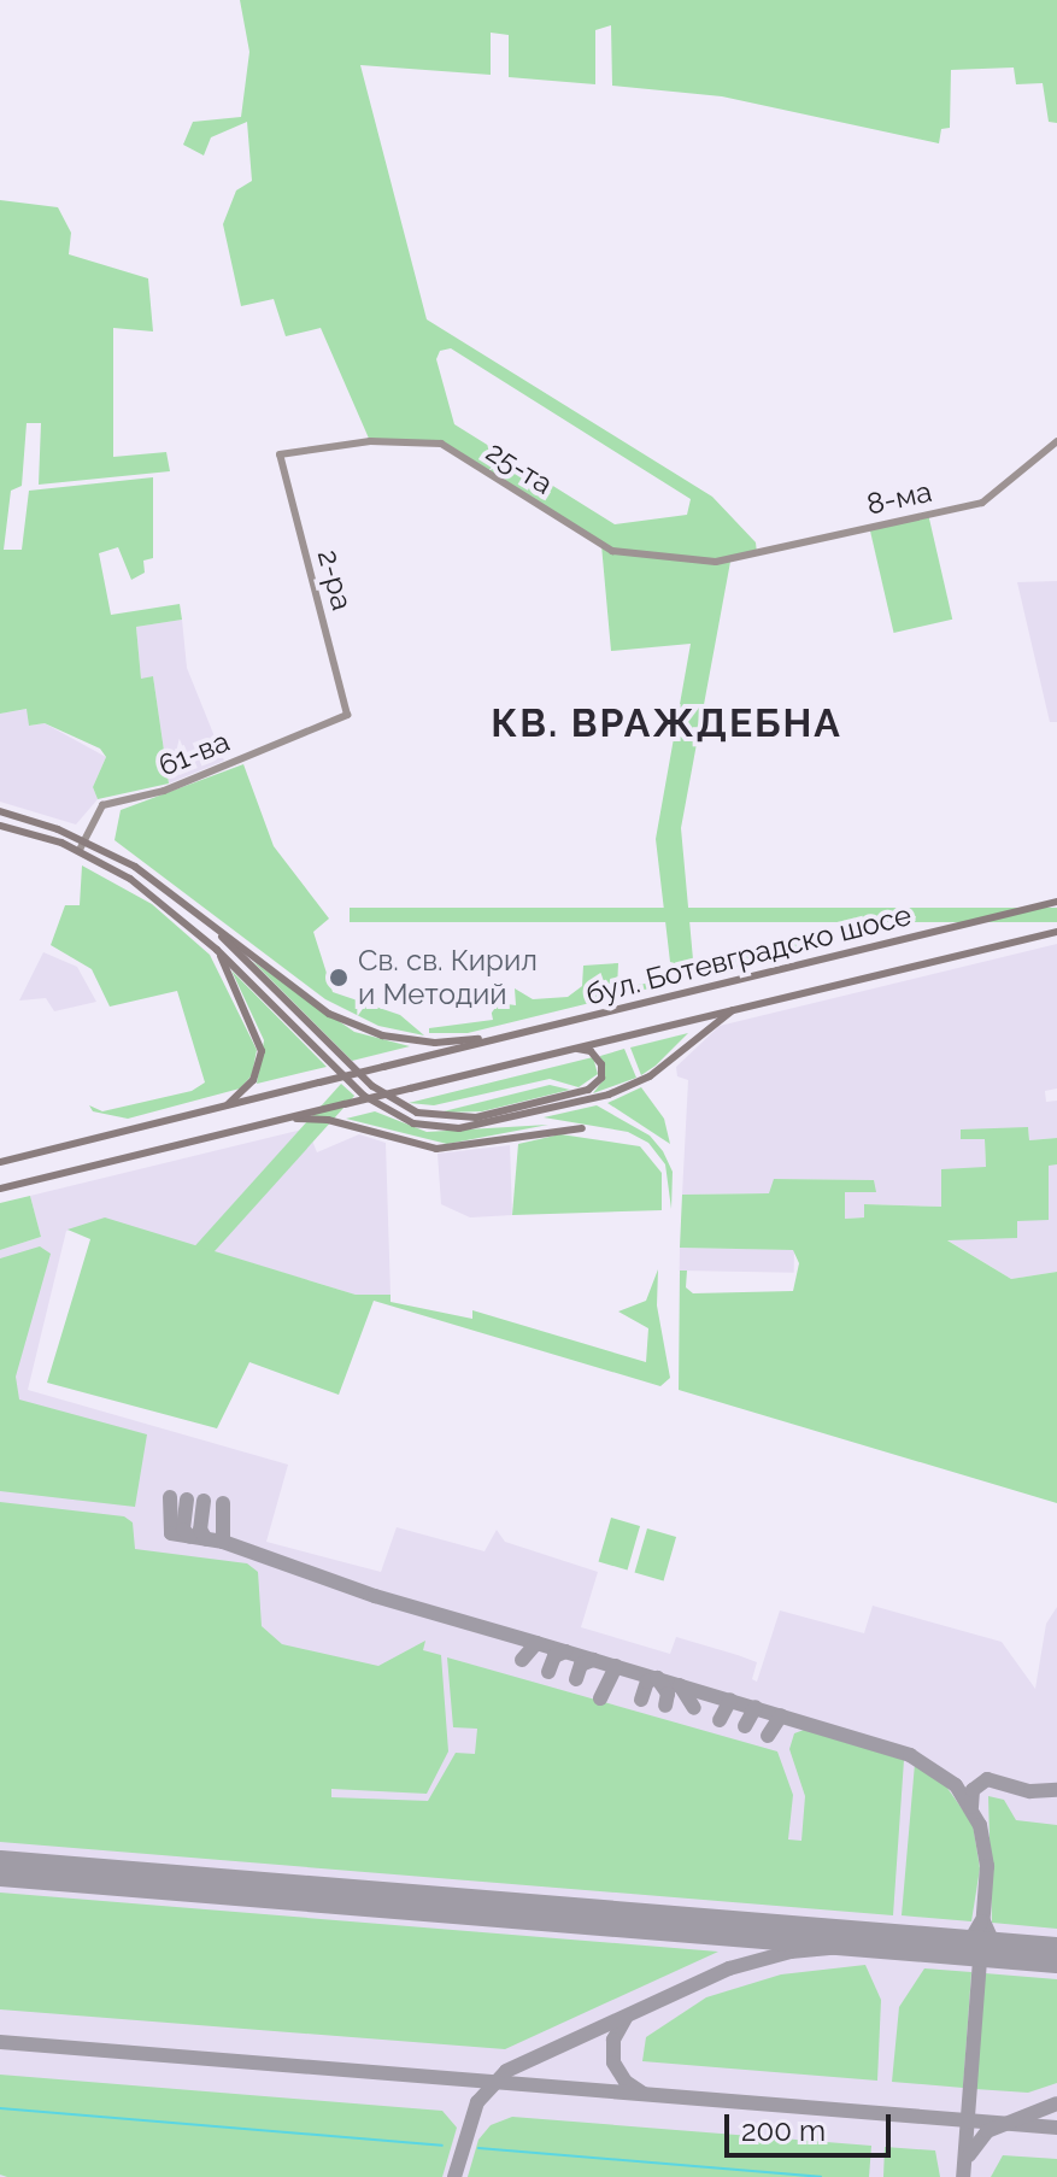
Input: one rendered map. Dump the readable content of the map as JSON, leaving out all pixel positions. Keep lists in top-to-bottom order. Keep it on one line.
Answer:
{"streets":{"main road":["бул. Ботевградско шосе"],"street":["25-та","8-ма","2-ра","61-ва"]},"crossings":[["25-та","8-ма"],["25-та","2-ра"],["2-ра","61-ва"]],"districts":["КВ. ВРАЖДЕБНА"],"places":["Св. св. Кирил и Методий"],"scale_bar":"200 m"}
